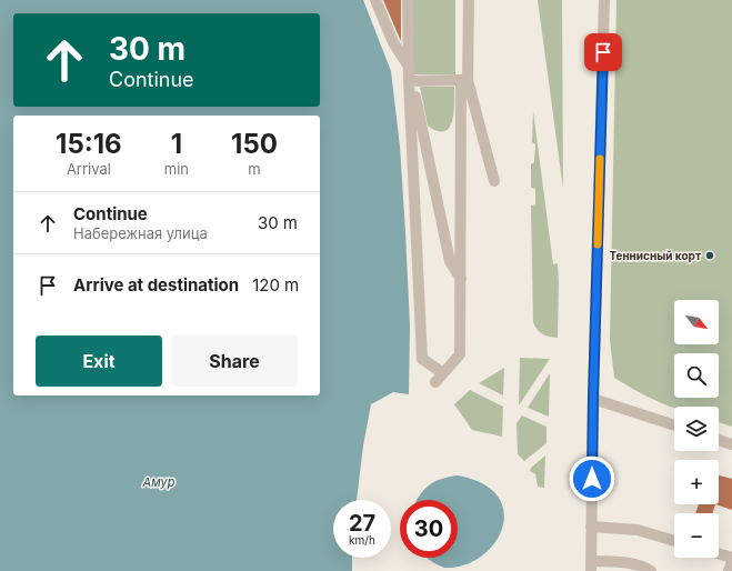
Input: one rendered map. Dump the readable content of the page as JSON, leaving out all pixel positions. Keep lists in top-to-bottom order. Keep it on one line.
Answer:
{"water":["Амур"],"places":["Теннисный корт"],"north":"bottom right","page":{"turn":["30 m","Continue"],"eta":["15:16","Arrival","1","min","150","m"],"list":[{"name":"Continue","note":"Набережная улица","value":"30 m"},{"name":"Arrive at destination","value":"120 m"}],"map_buttons":["+","−"],"buttons":["Exit","Share"],"speed":"27 km/h","limit":"30"}}
